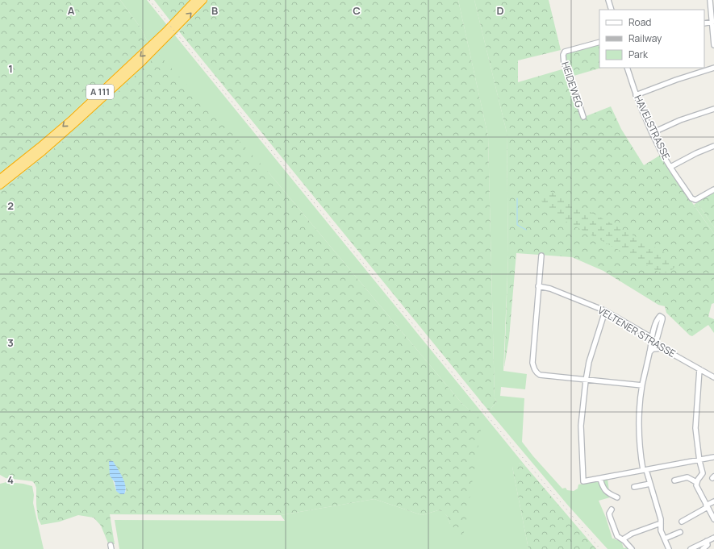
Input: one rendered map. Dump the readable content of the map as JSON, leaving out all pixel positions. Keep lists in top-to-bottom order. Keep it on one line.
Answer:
{"streets":{"highway":["A 111"],"street":["HEIDEWEG","HAVELSTRASSE","VELTENER STRASSE"]},"legend":["Road","Railway","Park"],"grid":{"columns":["A","B","C","D"],"rows":["1","2","3","4"]}}
